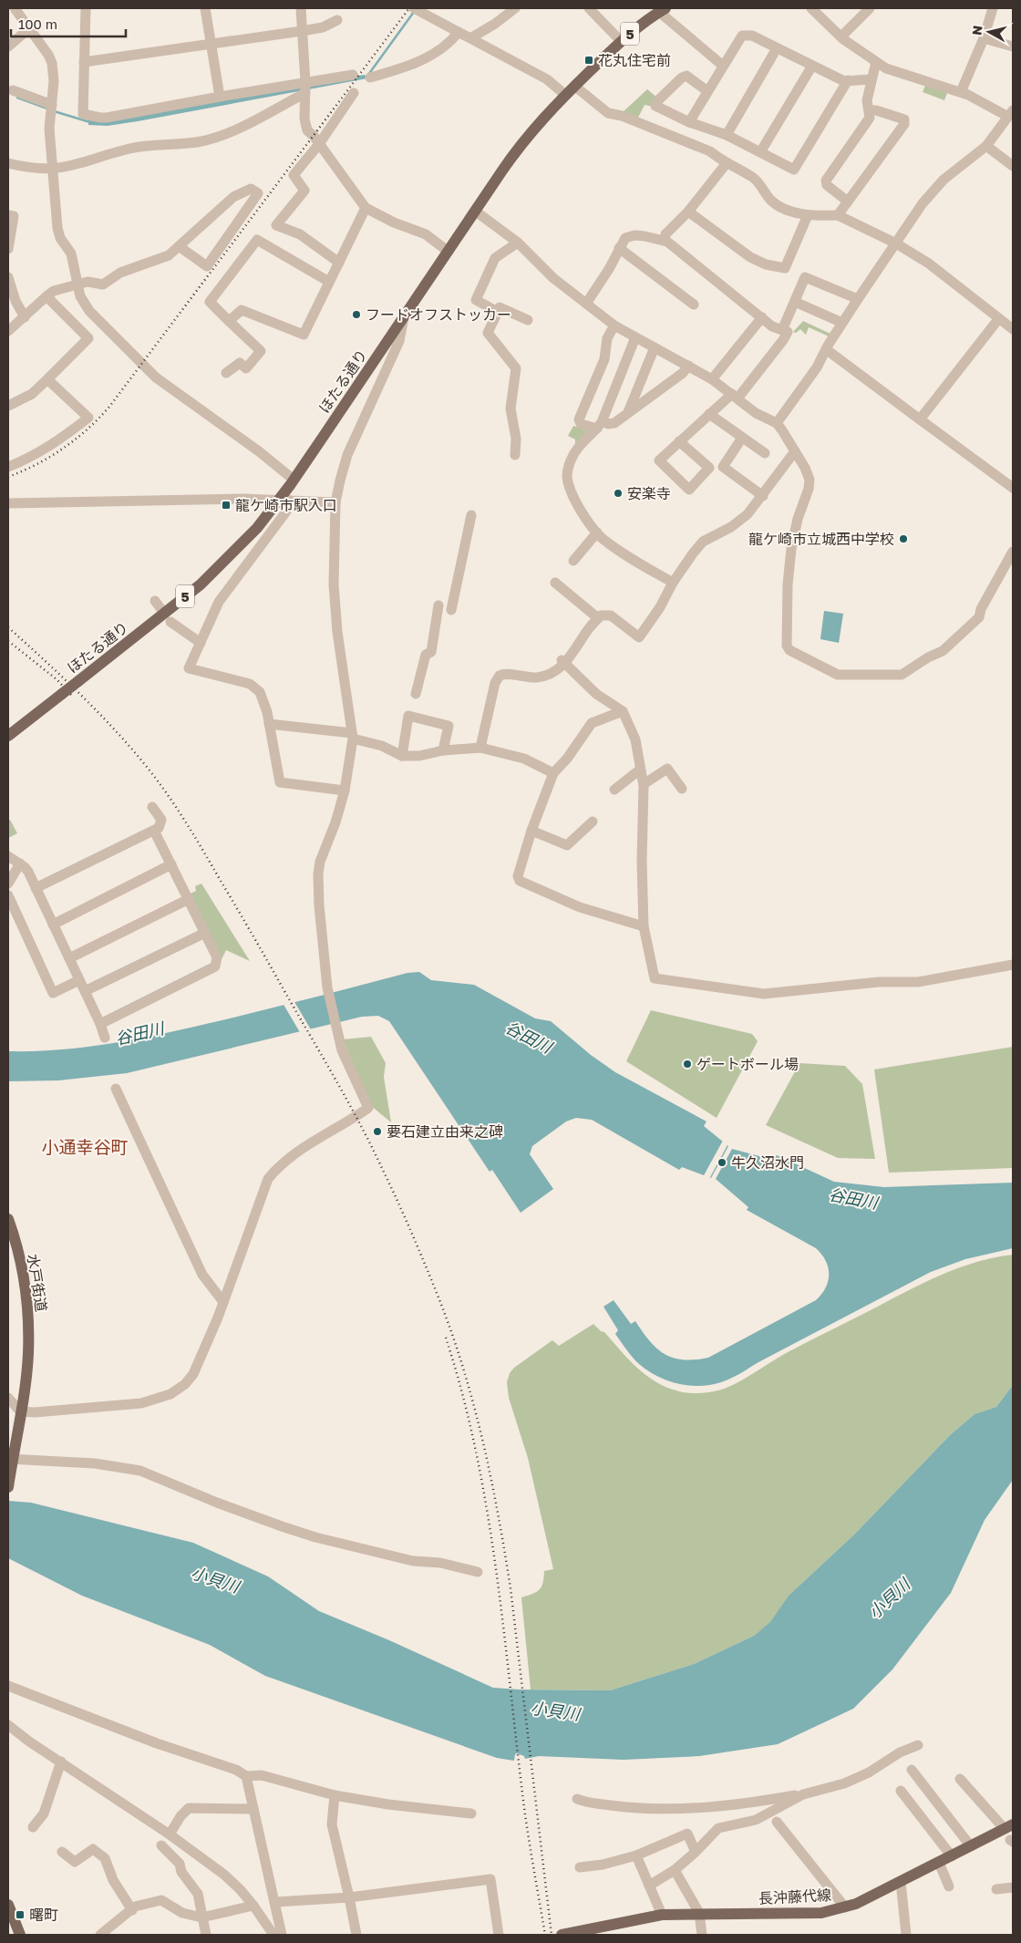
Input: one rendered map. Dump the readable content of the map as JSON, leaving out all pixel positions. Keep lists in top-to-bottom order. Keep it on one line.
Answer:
{"streets":{"main road":["5","ほたる通り","水戸街道","長沖藤代線"]},"districts":["小通幸谷町"],"water":["谷田川","小貝川"],"places":{"transit":["花丸住宅前","龍ケ崎市駅入口","曙町"],"other":["フードオフストッカー","安楽寺","龍ケ崎市立城西中学校","ゲートボール場","要石建立由来之碑","牛久沼水門"]},"scale_bar":"100 m","north":"left"}
